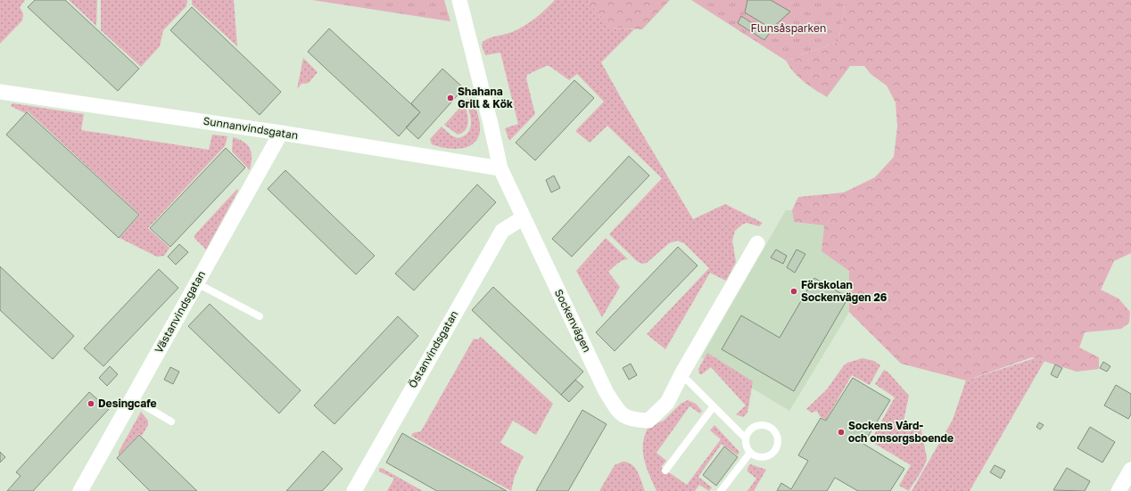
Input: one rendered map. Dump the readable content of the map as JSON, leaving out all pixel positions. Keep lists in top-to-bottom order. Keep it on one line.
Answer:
{"streets":{"street":["Sunnanvindsgatan","Västanvindsgatan","Sockenvägen","Östanvindsgatan"]},"crossings":[["Sunnanvindsgatan","Västanvindsgatan"],["Sunnanvindsgatan","Sockenvägen"],["Sockenvägen","Östanvindsgatan"]],"parks":["Flunsåsparken"],"places":["Shahana Grill & Kök","Förskolan Sockenvägen 26","Desingcafe","Sockens Vård- och omsorgsboende"]}
